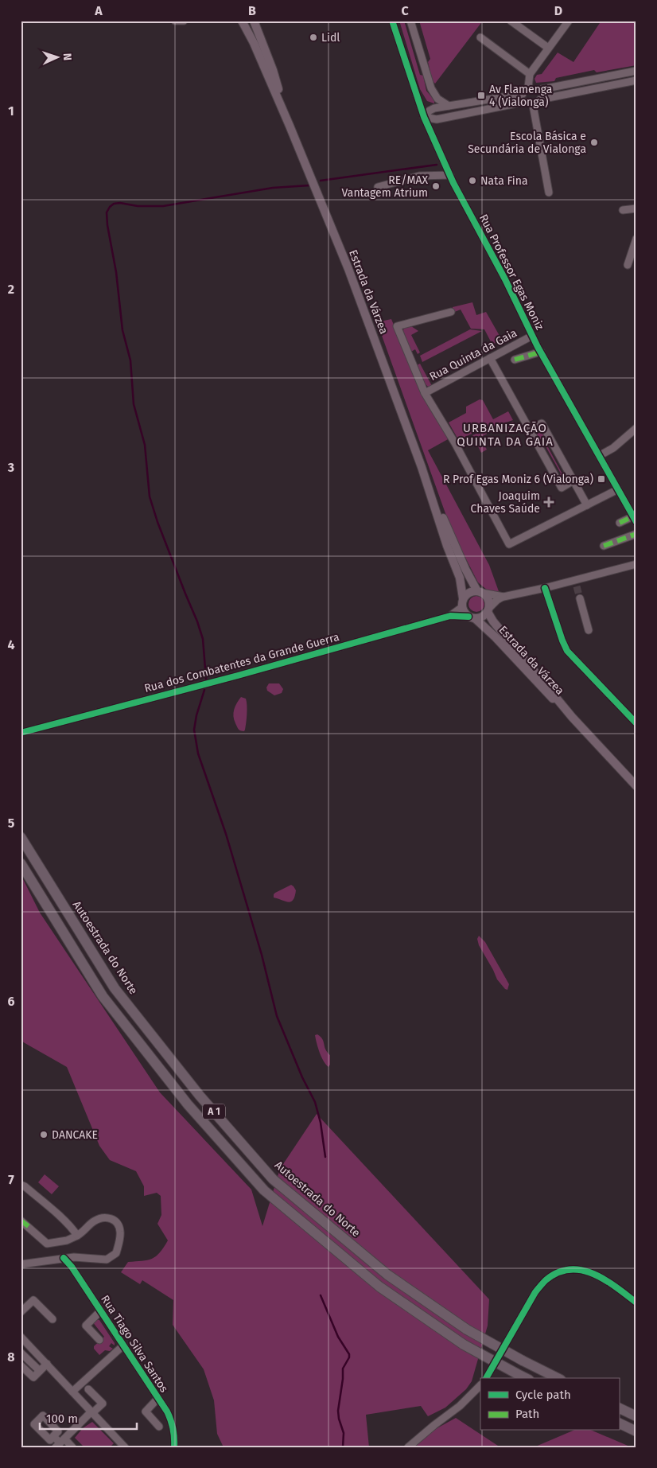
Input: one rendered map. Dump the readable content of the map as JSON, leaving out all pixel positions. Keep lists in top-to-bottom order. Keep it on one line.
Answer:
{"streets":{"highway":["Autoestrada do Norte","A 1"],"main road":["Estrada da Várzea"],"street":["Rua Professor Egas Moniz","Rua Quinta da Gaia","Rua dos Combatentes da Grande Guerra","Rua Tiago Silva Santos"]},"crossings":[["Rua Professor Egas Moniz","Rua Quinta da Gaia"],["Estrada da Várzea","Rua dos Combatentes da Grande Guerra"]],"districts":["URBANIZAÇÃO QUINTA DA GAIA"],"places":{"other":["Lidl","Escola Básica e Secundária de Vialonga","Nata Fina","RE/MAX Vantagem Atrium","DANCAKE"],"transit":["Av Flamenga 4 (Vialonga)","R Prof Egas Moniz 6 (Vialonga)"],"health":["Joaquim Chaves Saúde"]},"legend":["Cycle path","Path"],"scale_bar":"100 m","north":"right","grid":{"columns":["A","B","C","D"],"rows":["1","2","3","4","5","6","7","8"]}}
